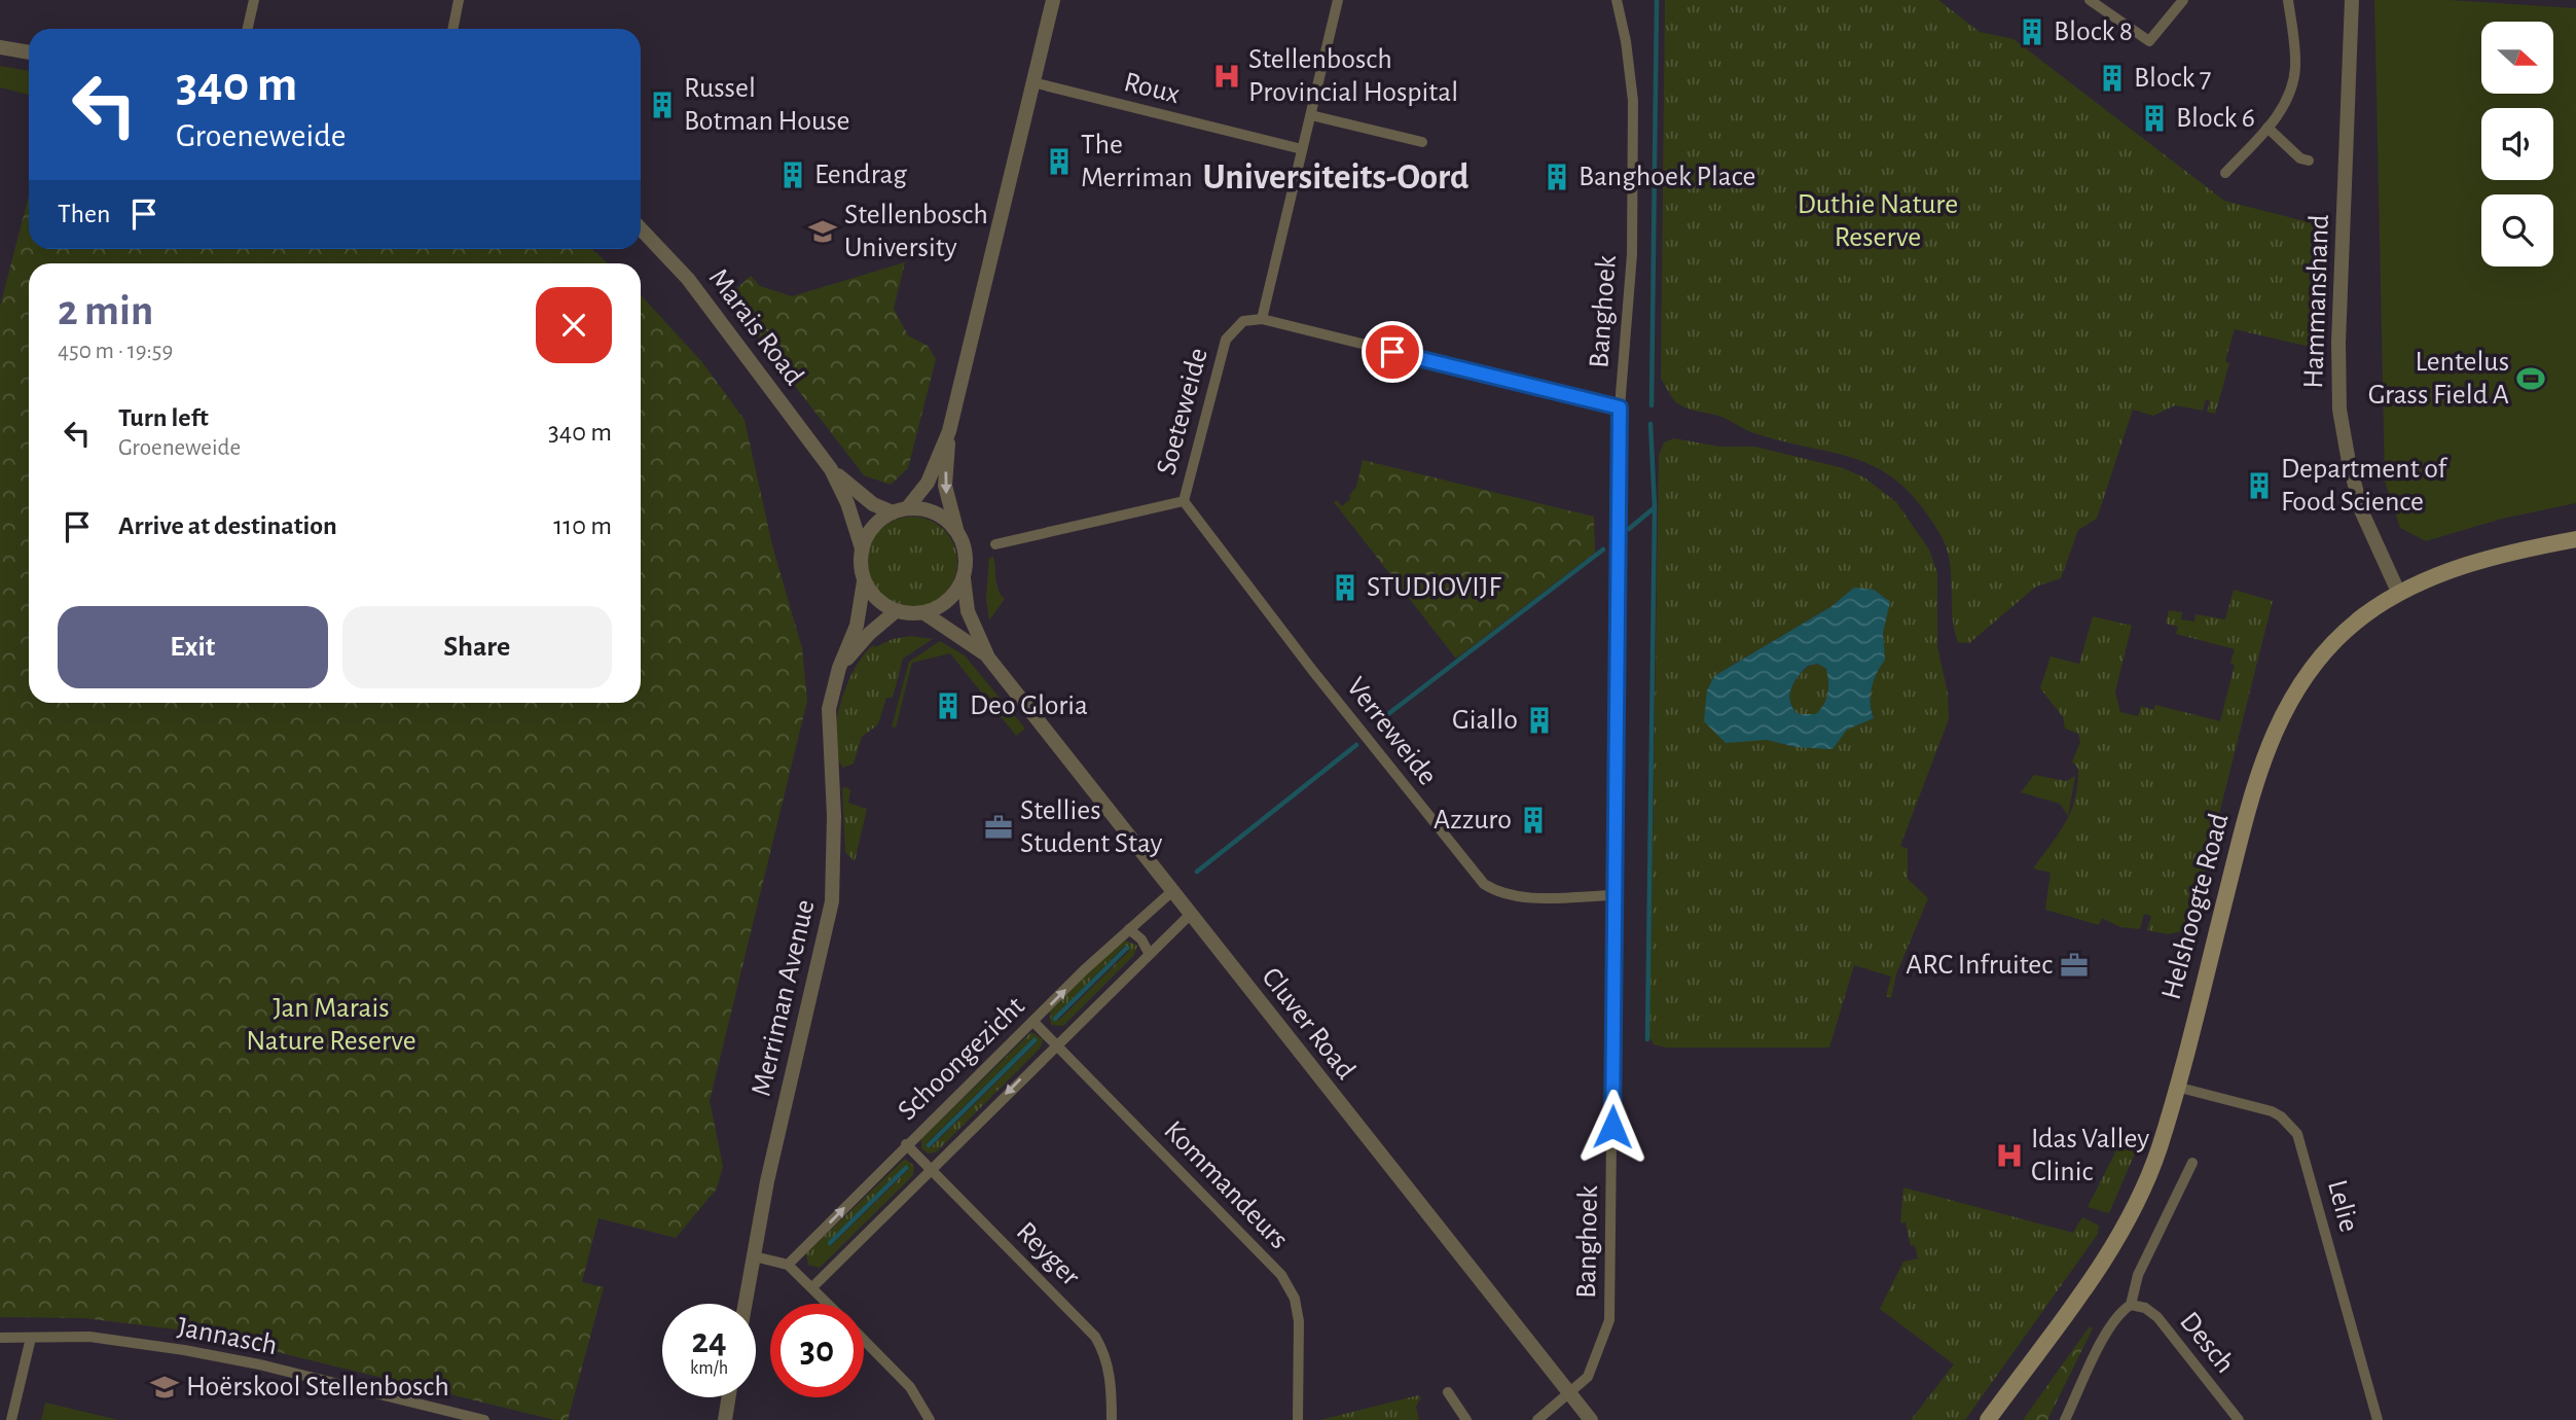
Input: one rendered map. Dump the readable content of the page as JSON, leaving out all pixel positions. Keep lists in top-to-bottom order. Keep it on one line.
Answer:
{"streets":{"main road":["Helshoogte Road"],"street":["Roux","Hammanshand","Banghoek","Marais Road","Soeteweide","Verreweide","Merriman Avenue","Cluver Road","Schoongezicht","Kommandeurs","Lelie","Reyger","Jannasch","Desch"]},"crossings":[["Hammanshand","Helshoogte Road"],["Banghoek","Verreweide"],["Banghoek","Cluver Road"],["Marais Road","Merriman Avenue"],["Marais Road","Cluver Road"],["Soeteweide","Verreweide"],["Helshoogte Road","Lelie"],["Merriman Avenue","Cluver Road"],["Cluver Road","Schoongezicht"],["Schoongezicht","Kommandeurs"],["Schoongezicht","Reyger"]],"districts":["Universiteits-Oord"],"parks":["Duthie Nature Reserve","Jan Marais Nature Reserve"],"places":{"building":["Block 8","Block 7","Russel Botman House","Block 6","The Merriman","Eendrag","Banghoek Place","Department of Food Science","STUDIOVIJF","Deo Gloria","Giallo","Azzuro"],"hospital":["Stellenbosch Provincial Hospital","Idas Valley Clinic"],"school or university":["Stellenbosch University","Hoërskool Stellenbosch"],"sports":["Lentelus Grass Field A"],"office":["Stellies Student Stay","ARC Infruitec"]},"north":"right","page":{"turn":["340 m","Groeneweide"],"then":"Then","heading":["2 min","450 m · 19:59"],"list":[{"name":"Turn left","note":"Groeneweide","value":"340 m"},{"name":"Arrive at destination","value":"110 m"}],"buttons":["Exit","Share"],"speed":"24 km/h","limit":"30"}}
